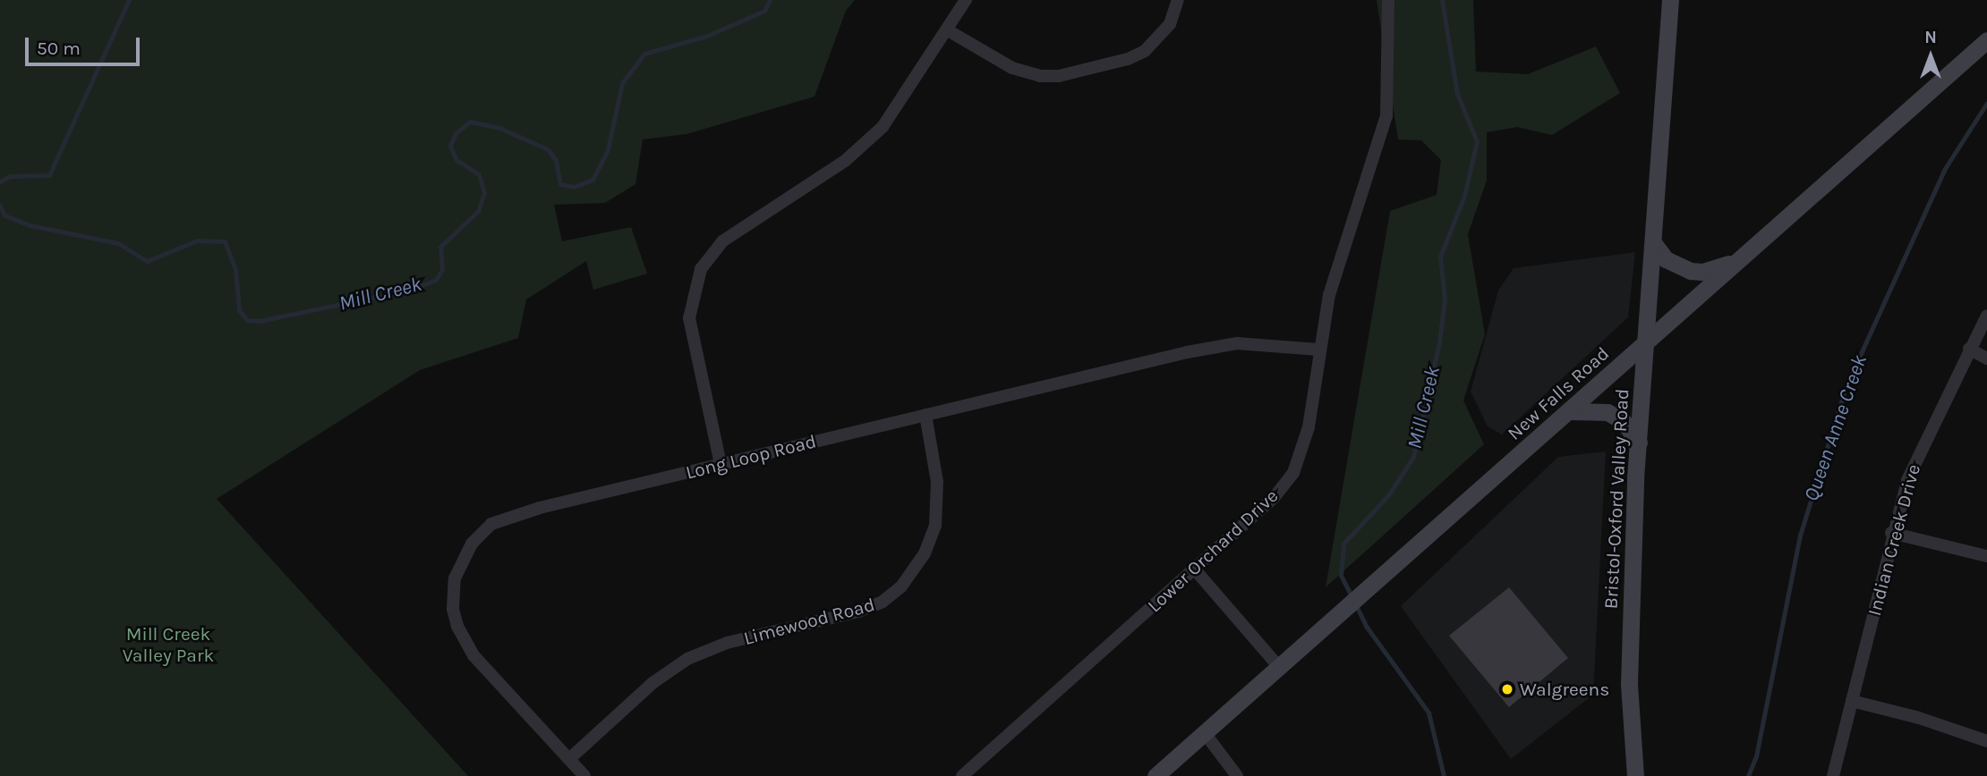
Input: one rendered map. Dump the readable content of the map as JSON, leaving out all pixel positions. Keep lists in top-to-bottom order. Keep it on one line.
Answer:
{"streets":{"main road":["New Falls Road","Bristol-Oxford Valley Road"],"street":["Long Loop Road","Indian Creek Drive","Lower Orchard Drive","Limewood Road"]},"crossings":[["New Falls Road","Bristol-Oxford Valley Road"],["Long Loop Road","Lower Orchard Drive"],["Long Loop Road","Limewood Road"]],"water":["Mill Creek","Queen Anne Creek"],"parks":["Mill Creek Valley Park"],"places":["Walgreens"],"scale_bar":"50 m","north":"top"}
